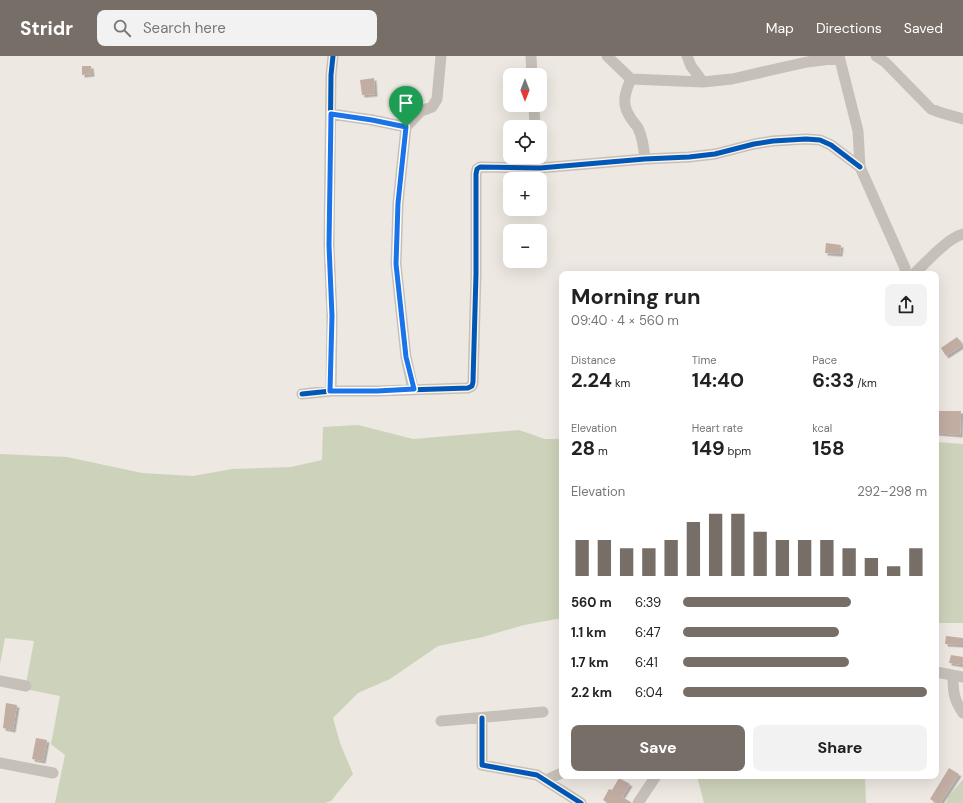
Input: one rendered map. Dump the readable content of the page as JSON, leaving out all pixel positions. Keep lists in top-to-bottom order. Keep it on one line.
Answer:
{"north":"bottom","page":{"header":"Stridr","search":"Search here","nav":["Map","Directions","Saved"],"map_buttons":["+","−"],"heading":["Morning run","09:40 · 4 × 560 m"],"stats":[["Distance","2.24 km"],["Time","14:40"],["Pace","6:33 /km"],["Elevation","28 m"],["Heart rate","149 bpm"],["kcal","158"]],"chart":["Elevation","292–298 m"],"list":[{"name":"560 m","note":"6:39"},{"name":"1.1 km","note":"6:47"},{"name":"1.7 km","note":"6:41"},{"name":"2.2 km","note":"6:04"}],"buttons":["Save","Share"]}}
